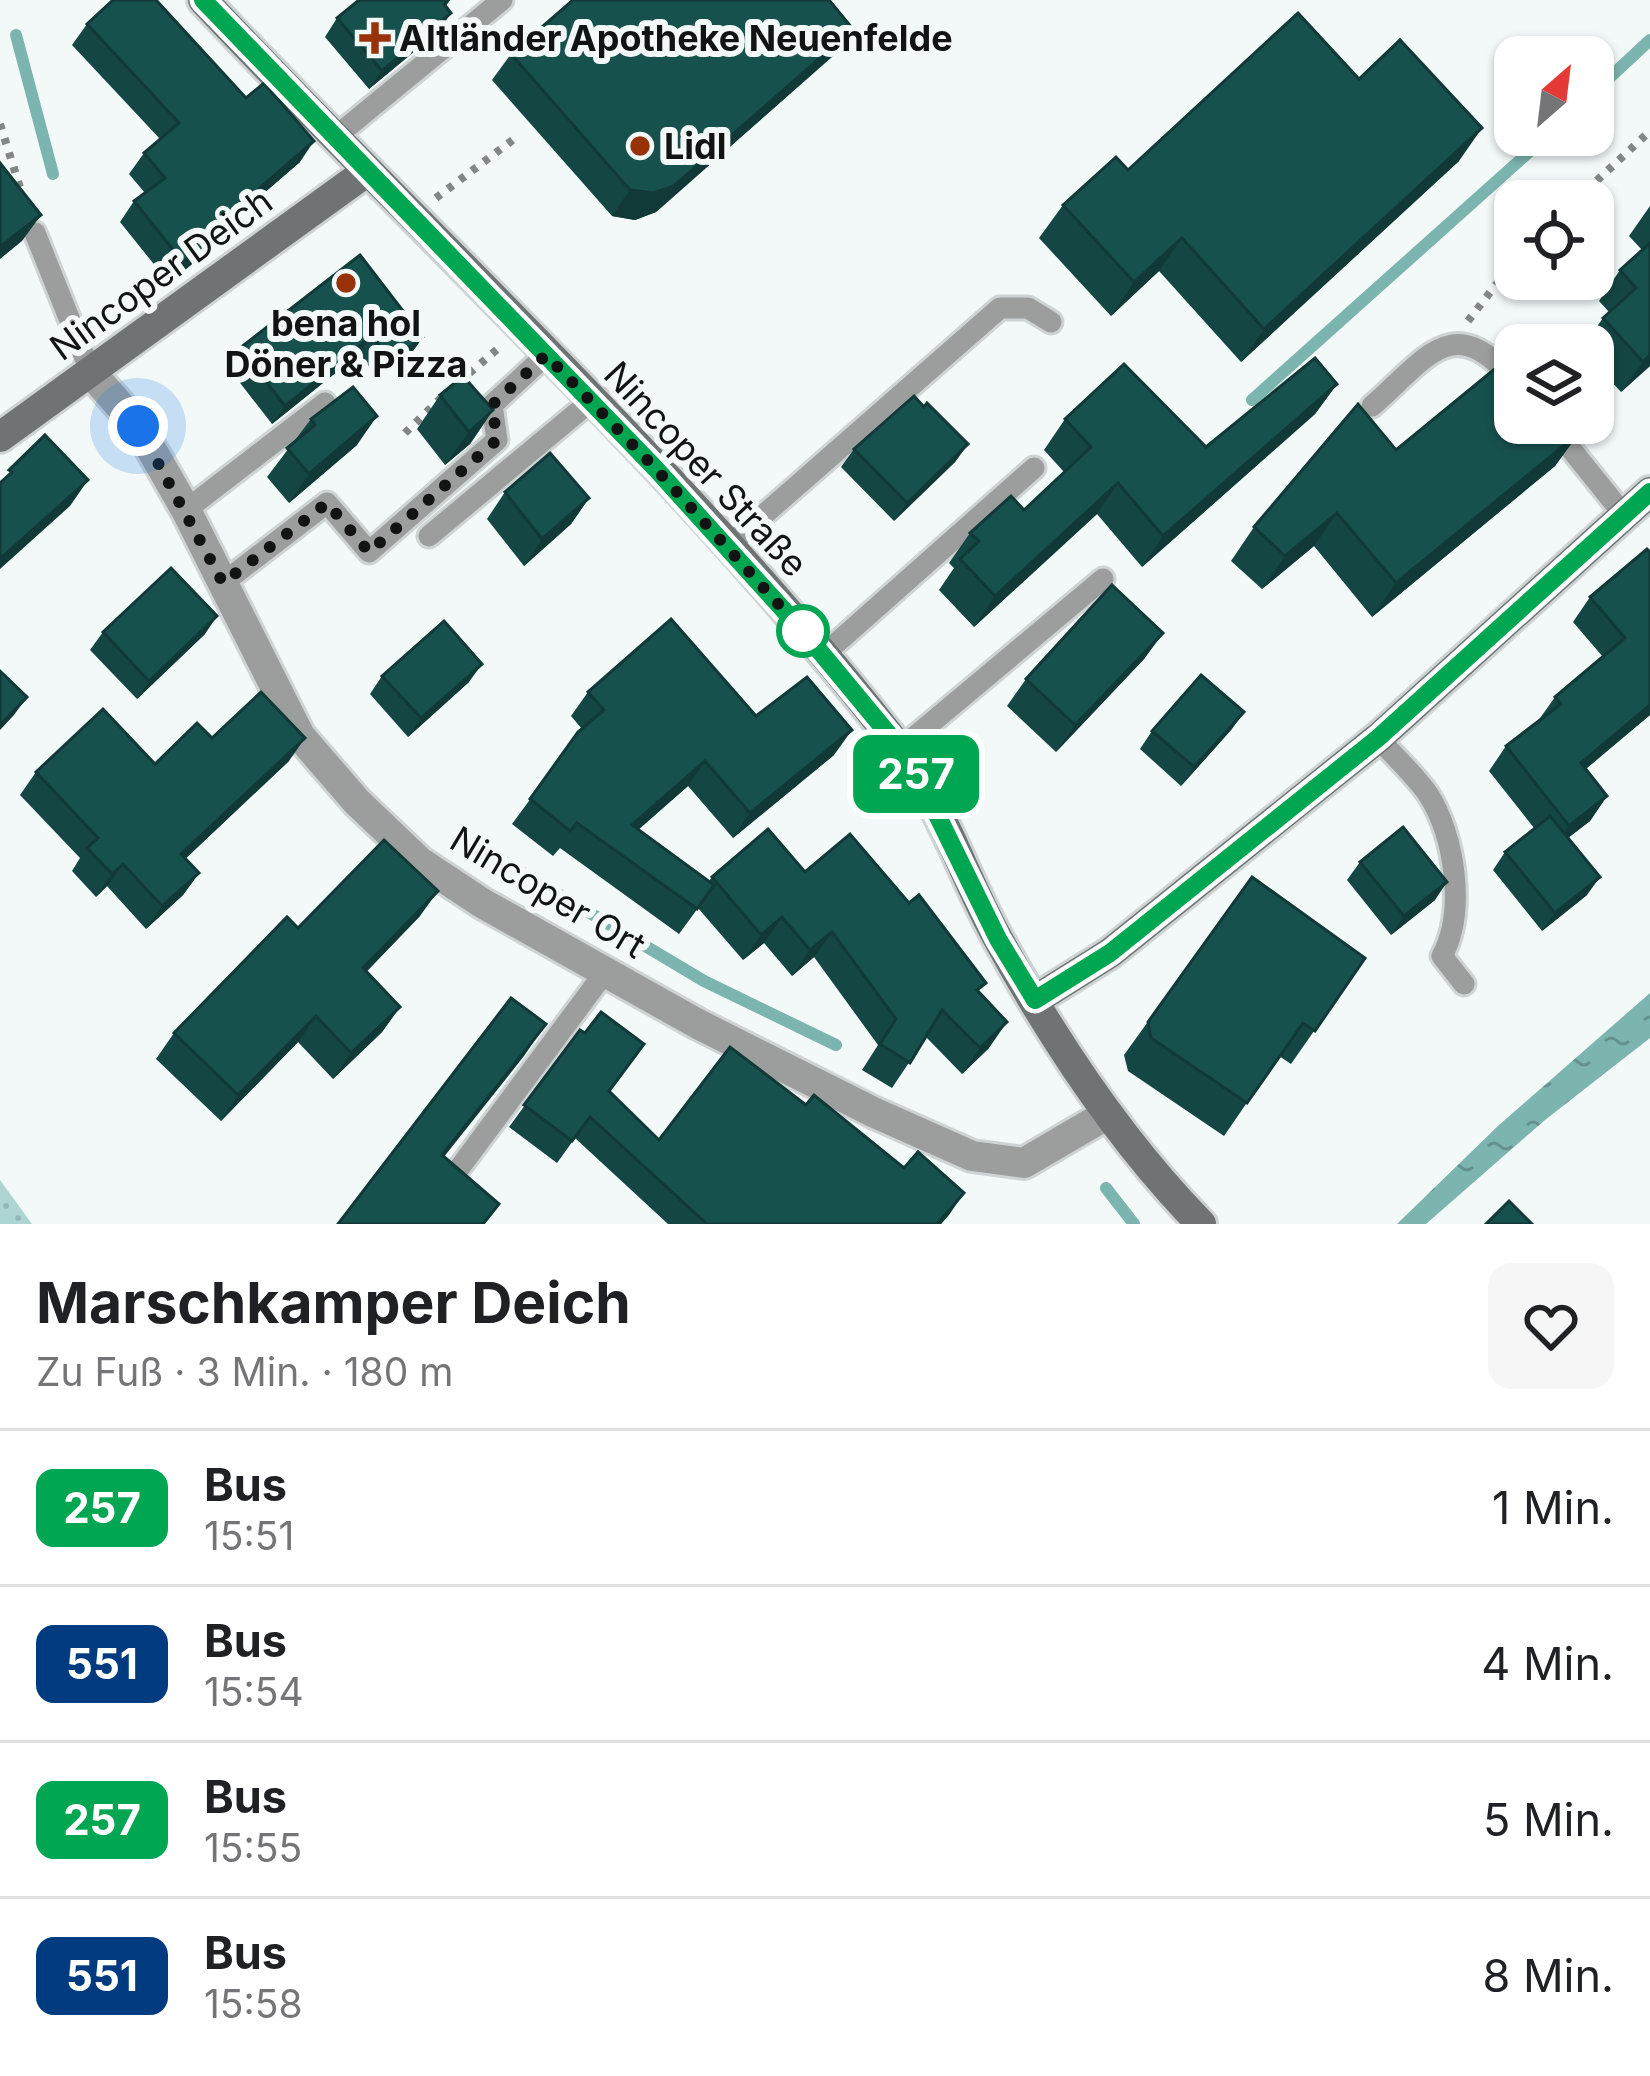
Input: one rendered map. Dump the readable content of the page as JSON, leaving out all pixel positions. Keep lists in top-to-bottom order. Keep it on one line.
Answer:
{"streets":{"main road":["Nincoper Deich","Nincoper Straße"],"street":["Nincoper Ort"]},"crossings":[["Nincoper Deich","Nincoper Straße"],["Nincoper Deich","Nincoper Ort"],["Nincoper Straße","Nincoper Ort"]],"places":{"health":["Altländer Apotheke Neuenfelde"],"other":["Lidl","bena hol Döner & Pizza"]},"lines":["bus line 257"],"north":"top right","page":{"on_map":"257","heading":["Marschkamper Deich","Zu Fuß · 3 Min. · 180 m"],"list":[{"mark":"257","name":"Bus","note":"15:51","value":"1 Min."},{"mark":"551","name":"Bus","note":"15:54","value":"4 Min."},{"mark":"257","name":"Bus","note":"15:55","value":"5 Min."},{"mark":"551","name":"Bus","note":"15:58","value":"8 Min."}]}}
